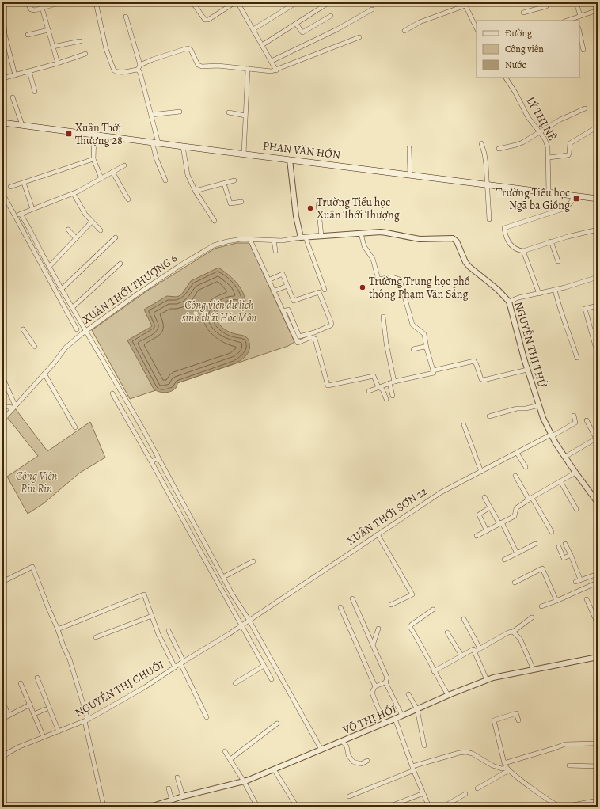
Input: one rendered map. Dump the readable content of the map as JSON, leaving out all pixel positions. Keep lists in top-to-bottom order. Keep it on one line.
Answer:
{"streets":{"main road":["PHAN VĂN HỚN"],"street":["LÝ THỊ NÊ","XUÂN THỚI THƯỢNG 6","NGUYỄN THỊ THỬ","XUÂN THỚI SƠN 22","NGUYỄN THỊ CHUỒI","VÕ THỊ HỒI"]},"crossings":[["LÝ THỊ NÊ","PHAN VĂN HỚN"],["XUÂN THỚI THƯỢNG 6","NGUYỄN THỊ THỬ"],["NGUYỄN THỊ THỬ","XUÂN THỚI SƠN 22"],["XUÂN THỚI SƠN 22","NGUYỄN THỊ CHUỒI"]],"parks":["Công viên du lịch sinh thái Hóc Môn","Công Viên Rin Rin"],"places":{"transit":["Xuân Thới Thượng 28","Trường Tiểu học Ngã ba Giồng"],"other":["Trường Tiểu học Xuân Thới Thượng","Trường Trung học phổ thông Phạm Văn Sáng"]},"legend":["Đường","Công viên","Nước"]}
